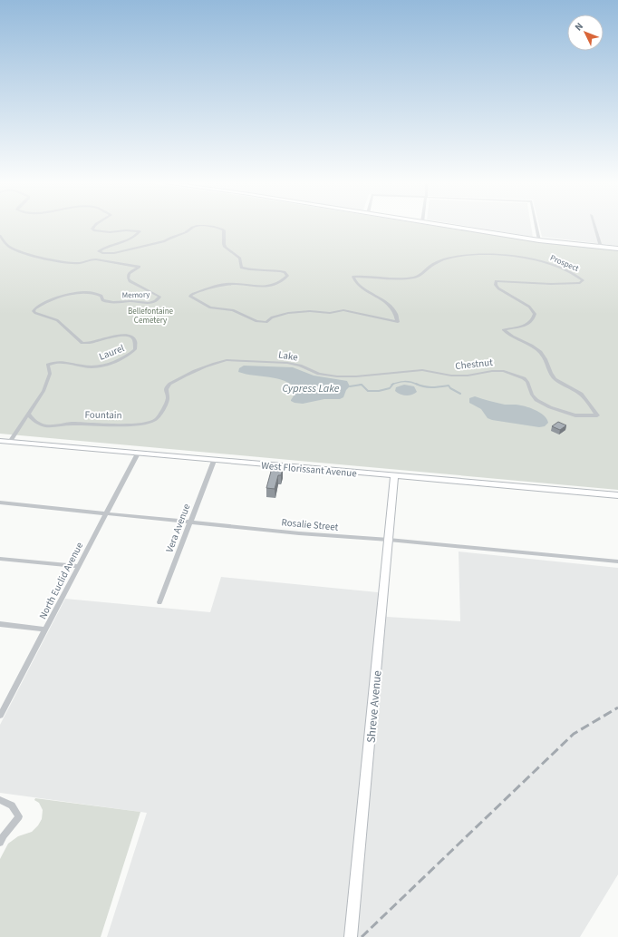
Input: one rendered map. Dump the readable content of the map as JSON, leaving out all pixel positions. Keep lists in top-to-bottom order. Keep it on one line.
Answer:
{"streets":{"main road":["West Florissant Avenue","Shreve Avenue"],"street":["Prospect","Memory","Laurel","Lake","Chestnut","Fountain","Rosalie Street","Vera Avenue","North Euclid Avenue"]},"crossings":[["Prospect","Chestnut"],["Memory","Laurel"],["Laurel","Fountain"],["Lake","Chestnut"],["Lake","Fountain"],["West Florissant Avenue","Vera Avenue"],["West Florissant Avenue","North Euclid Avenue"],["West Florissant Avenue","Shreve Avenue"],["Rosalie Street","Vera Avenue"],["Rosalie Street","North Euclid Avenue"],["Rosalie Street","Shreve Avenue"]],"water":["Cypress Lake"],"parks":["Bellefontaine Cemetery"],"north":"top left"}
